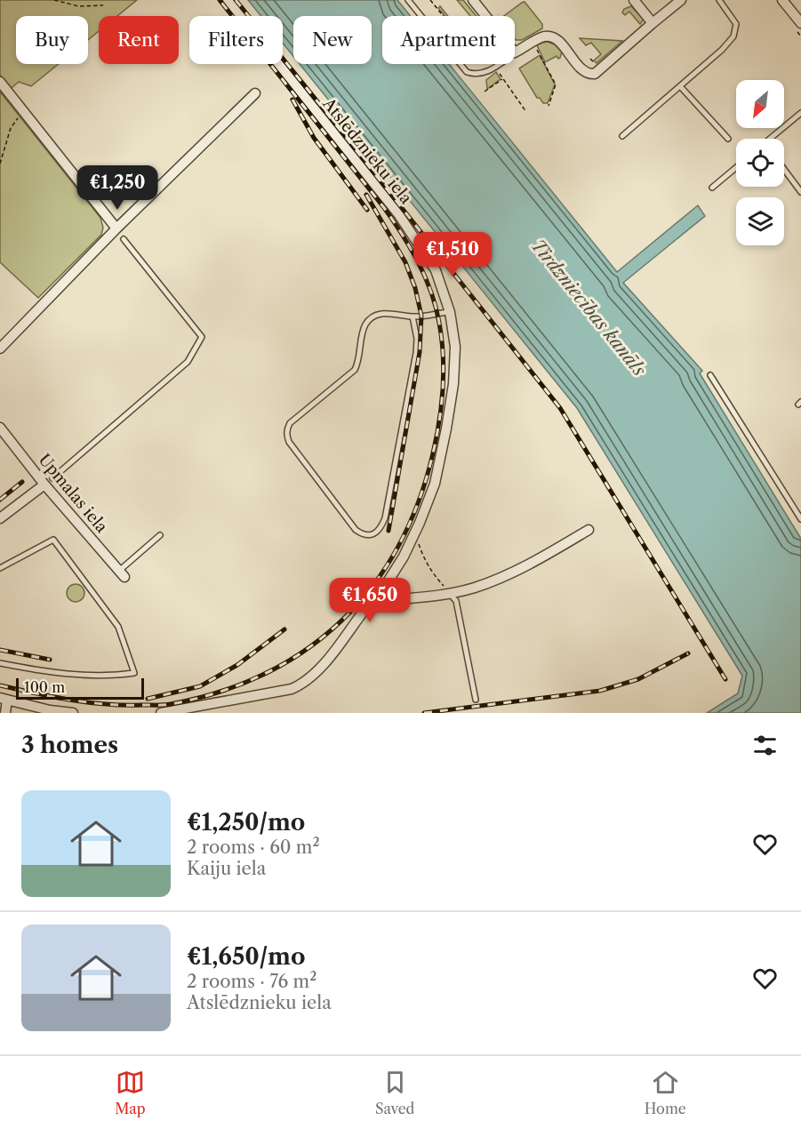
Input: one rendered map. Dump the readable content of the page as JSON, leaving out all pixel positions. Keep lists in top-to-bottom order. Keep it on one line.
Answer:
{"streets":{"street":["Atslēdznieku iela","Upmalas iela"]},"water":["Tirdzniecības kanāls"],"scale_bar":"100 m","north":"bottom left","page":{"chip":["Buy","Rent","Filters","New","Apartment"],"price":["€1,250","€1,510","€1,650"],"scale":"100 m","heading":"3 homes","list":[{"name":"€1,250/mo","note":"2 rooms · 60 m² · Kaiju iela"},{"name":"€1,650/mo","note":"2 rooms · 76 m² · Atslēdznieku iela"}],"tabs":["Map","Saved","Home"]}}
